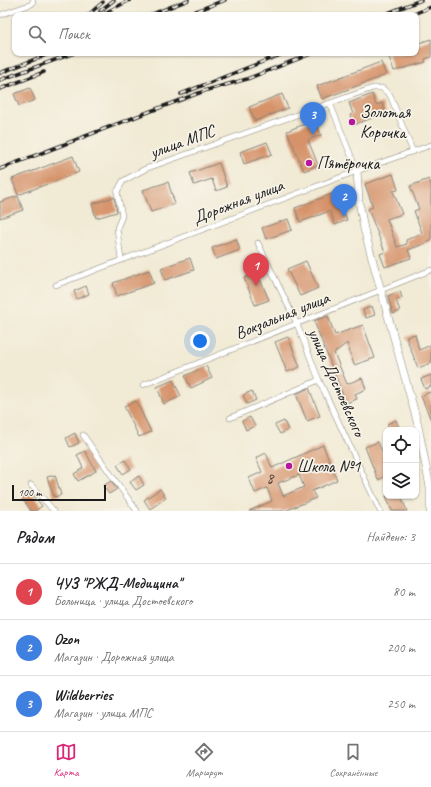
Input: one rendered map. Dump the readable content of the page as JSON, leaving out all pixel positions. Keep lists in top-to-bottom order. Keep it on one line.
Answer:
{"streets":{"street":["улица МПС","Дорожная улица","Вокзальная улица","улица Достоевского"]},"crossings":[["улица МПС","Дорожная улица"],["Вокзальная улица","улица Достоевского"]],"places":["Золотая Корочка","Пятёрочка","Школа №1"],"house_numbers":["8"],"scale_bar":"100 m","page":{"search":"Поиск","pins":["3","2","1"],"scale":"100 m","heading":["Рядом","Найдено: 3"],"list":[{"mark":"1","name":"ЧУЗ \"РЖД-Медицина\"","note":"Больница · улица Достоевского","value":"80 m"},{"mark":"2","name":"Ozon","note":"Магазин · Дорожная улица","value":"200 m"},{"mark":"3","name":"Wildberries","note":"Магазин · улица МПС","value":"250 m"}],"nav":["Карта","Маршрут","Сохранённые"]}}
